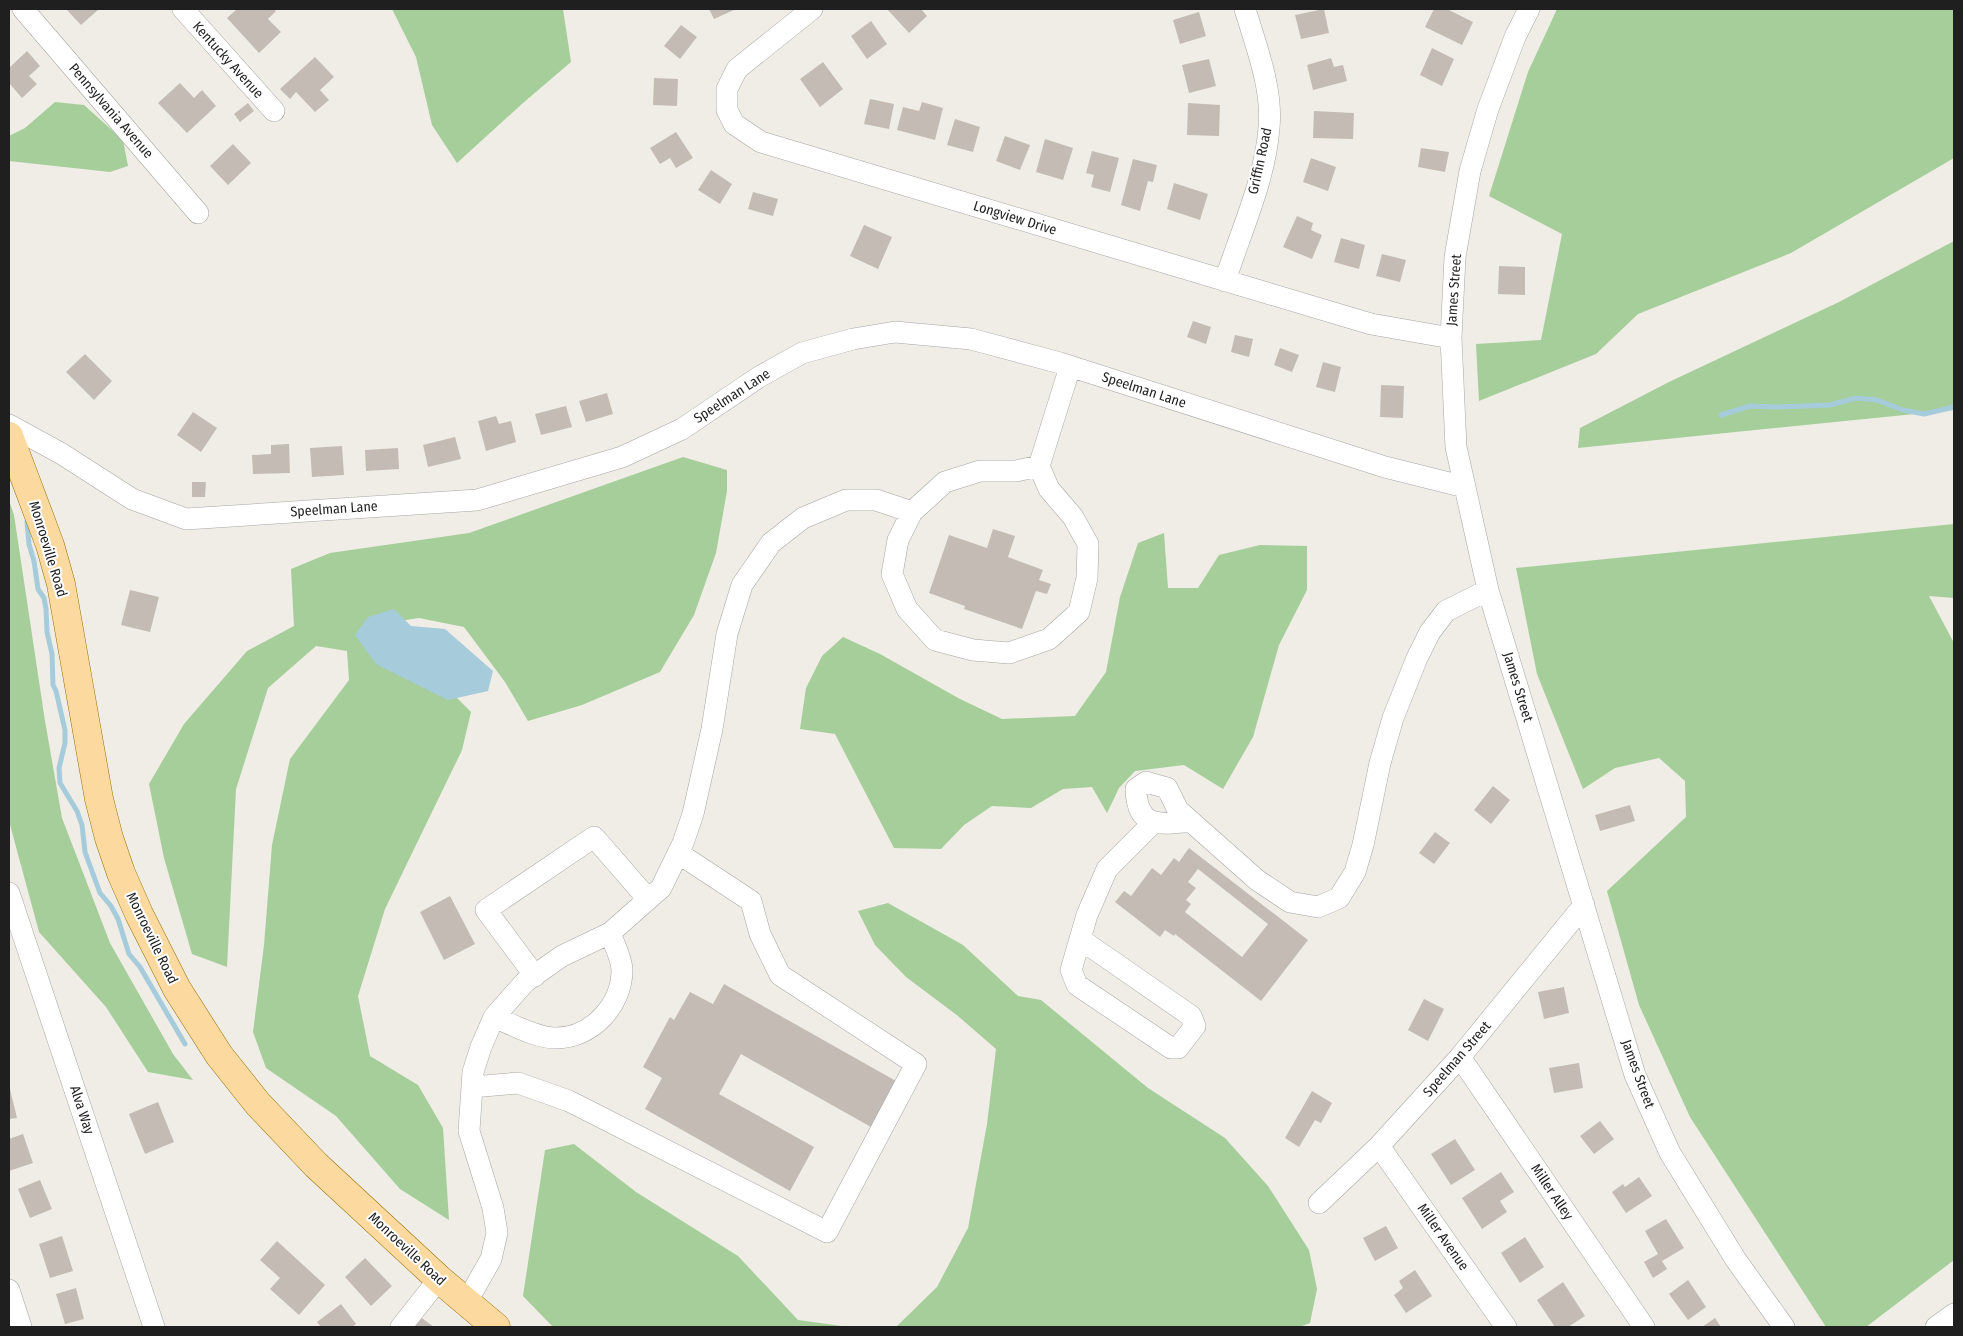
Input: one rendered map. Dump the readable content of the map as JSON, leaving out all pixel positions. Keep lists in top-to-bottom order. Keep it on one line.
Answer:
{"streets":{"main road":["Monroeville Road"],"street":["Kentucky Avenue","Pennsylvania Avenue","Griffin Road","Longview Drive","James Street","Speelman Lane","Speelman Street","Alva Way","Miller Alley","Miller Avenue"]},"crossings":[["Griffin Road","Longview Drive"],["Longview Drive","James Street"],["James Street","Speelman Lane"],["James Street","Speelman Street"],["Speelman Street","Miller Alley"],["Speelman Street","Miller Avenue"]]}
